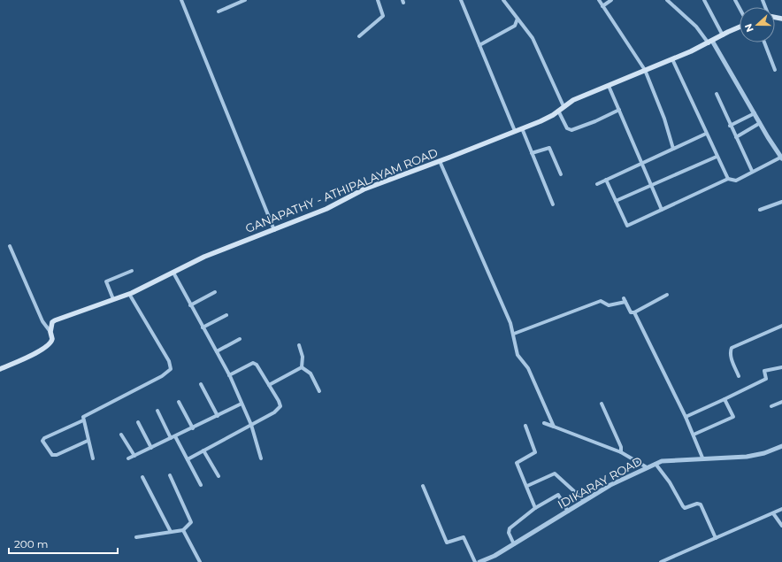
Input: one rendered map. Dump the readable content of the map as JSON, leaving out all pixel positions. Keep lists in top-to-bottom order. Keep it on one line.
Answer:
{"streets":{"main road":["GANAPATHY - ATHIPALAYAM ROAD"],"street":["IDIKARAY ROAD"]},"scale_bar":"200 m","north":"left"}
